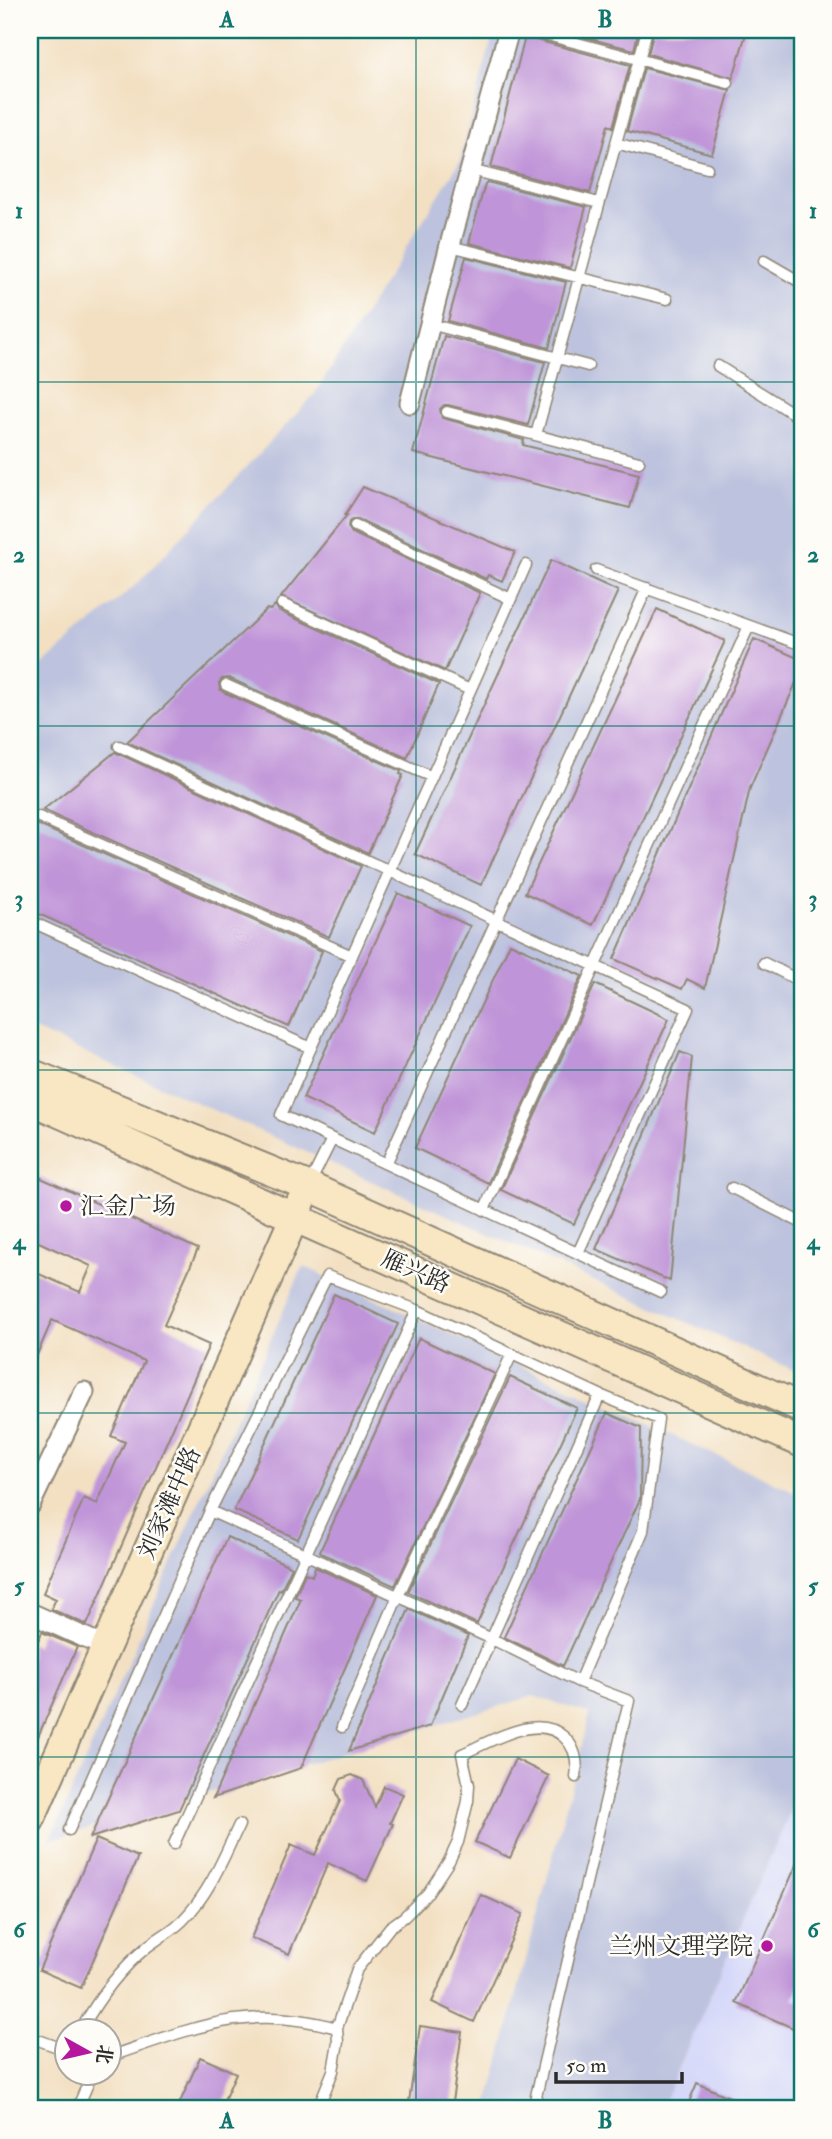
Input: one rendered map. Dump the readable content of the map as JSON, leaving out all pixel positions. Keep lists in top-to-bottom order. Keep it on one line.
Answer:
{"streets":{"main road":["雁兴路","刘家滩中路"]},"crossings":[["雁兴路","刘家滩中路"]],"places":["汇金广场","兰州文理学院"],"scale_bar":"50 m","north":"right","grid":{"columns":["A","B"],"rows":["1","2","3","4","5","6"]}}
